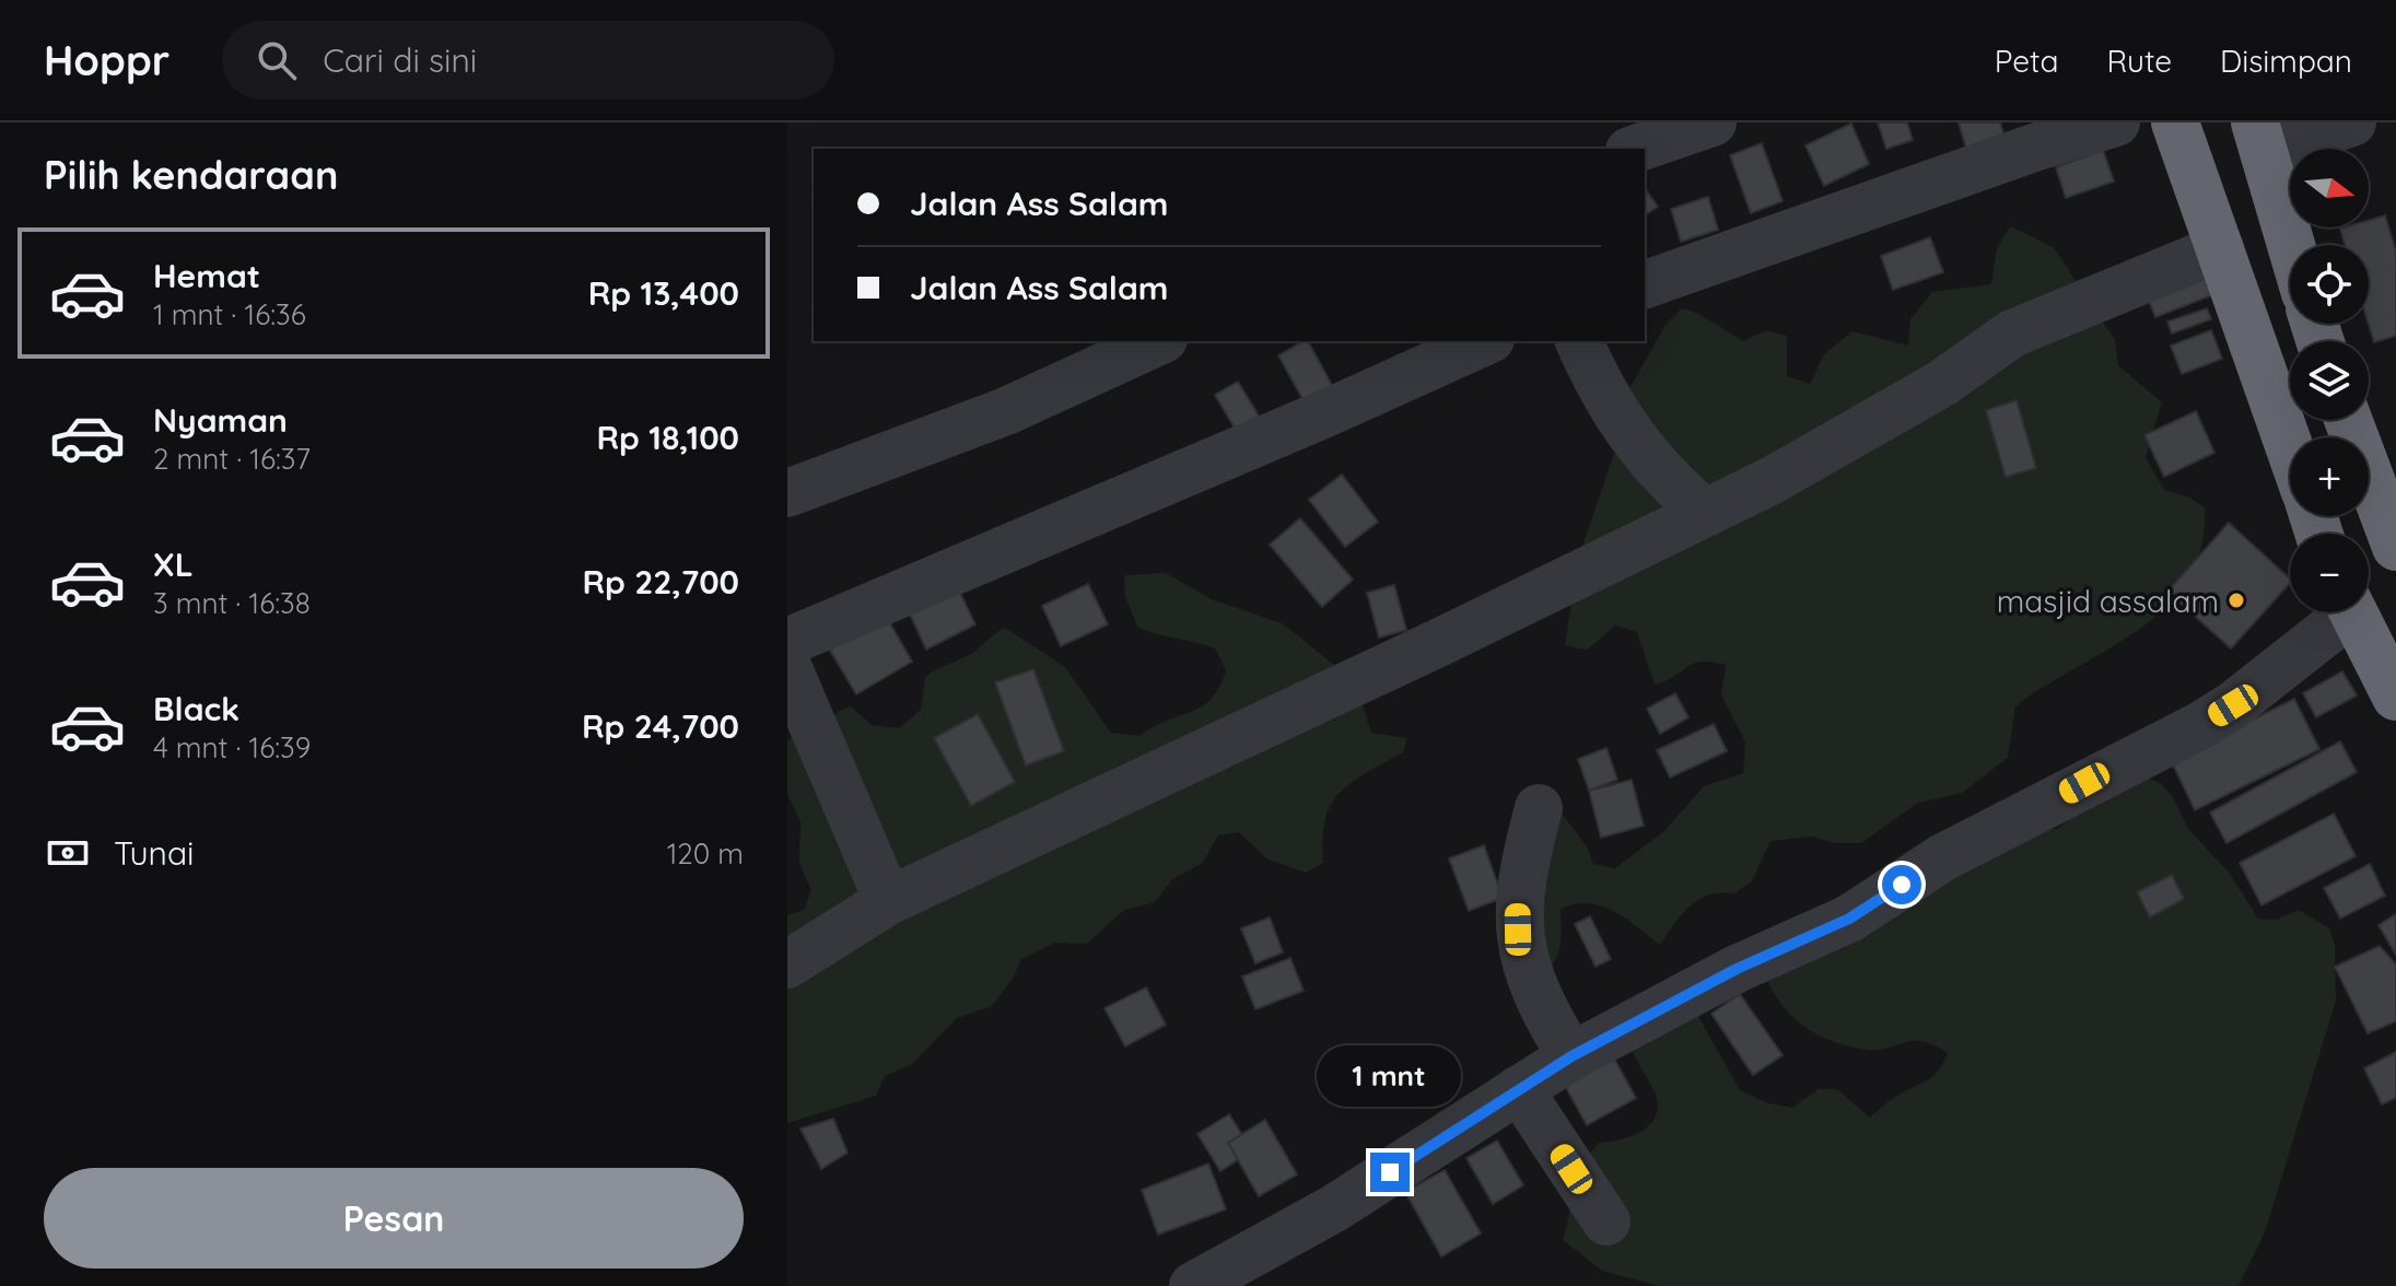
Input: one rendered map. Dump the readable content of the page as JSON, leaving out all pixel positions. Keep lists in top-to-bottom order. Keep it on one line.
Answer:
{"places":["masjid assalam"],"north":"right","page":{"header":"Hoppr","search":"Cari di sini","nav":["Peta","Rute","Disimpan"],"heading":"Pilih kendaraan","map_buttons":["+","−"],"banner":["Jalan Ass Salam","Jalan Ass Salam"],"list":[{"name":"Hemat","note":"1 mnt · 16:36","value":"Rp 13,400"},{"name":"Nyaman","note":"2 mnt · 16:37","value":"Rp 18,100"},{"name":"XL","note":"3 mnt · 16:38","value":"Rp 22,700"},{"name":"Black","note":"4 mnt · 16:39","value":"Rp 24,700"}],"pay":["Tunai","120 m"],"bubble":"1 mnt","buttons":"Pesan"}}
